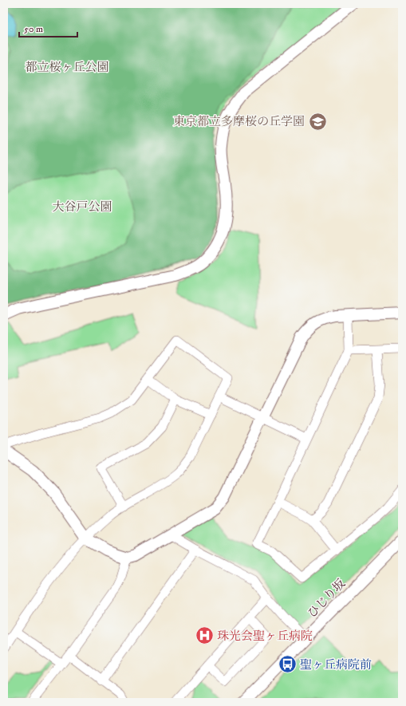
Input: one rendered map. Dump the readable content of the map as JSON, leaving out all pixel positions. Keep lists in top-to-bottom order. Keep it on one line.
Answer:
{"streets":{"street":["ひじり坂"]},"parks":["都立桜ヶ丘公園","大谷戸公園"],"places":{"school or university":["東京都立多摩桜の丘学園"],"hospital":["珠光会聖ヶ丘病院"],"bus stop":["聖ヶ丘病院前"]},"scale_bar":"50 m"}
